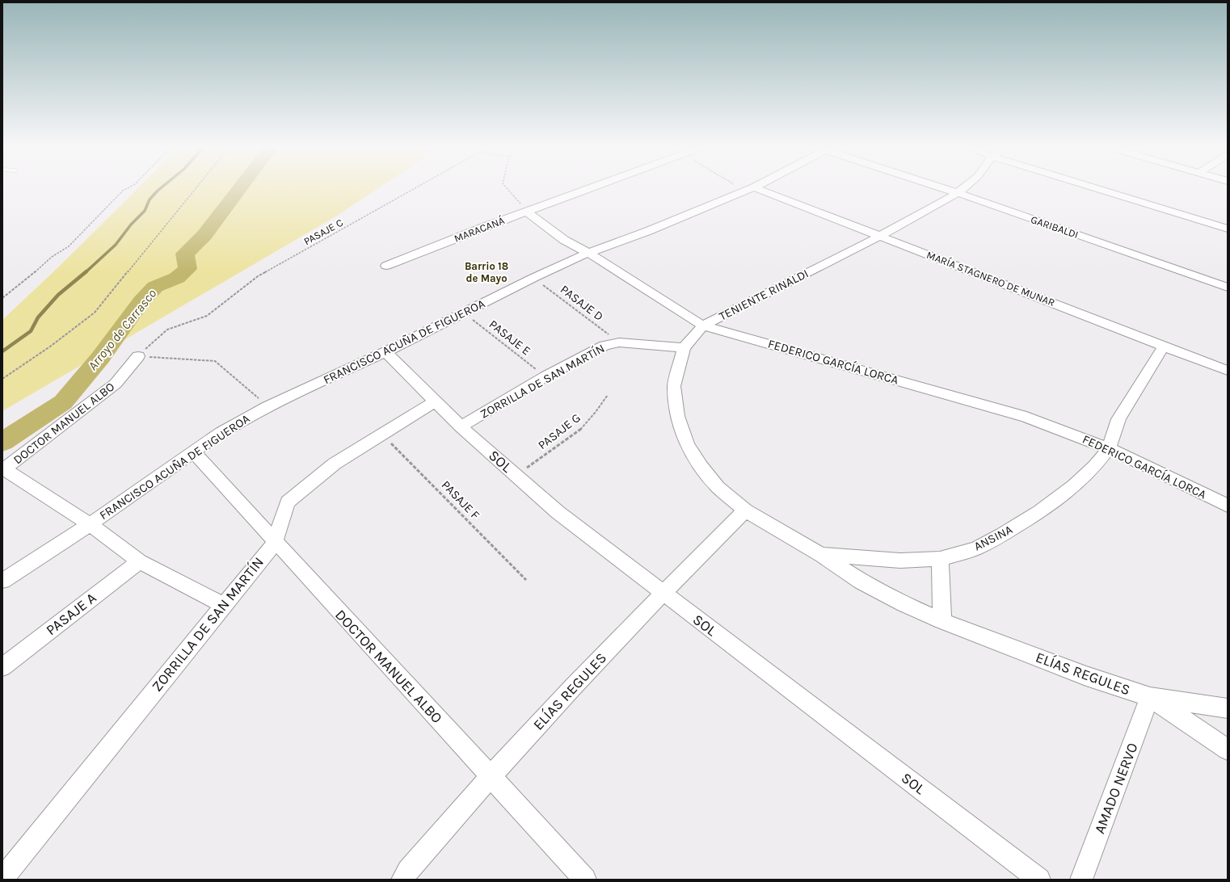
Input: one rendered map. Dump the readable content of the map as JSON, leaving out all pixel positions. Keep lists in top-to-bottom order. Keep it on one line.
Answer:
{"streets":{"street":["GARIBALDI","MARACANÁ","MARÍA STAGNERO DE MUNAR","TENIENTE RINALDI","FRANCISCO ACUÑA DE FIGUEROA","FEDERICO GARCÍA LORCA","ZORRILLA DE SAN MARTÍN","DOCTOR MANUEL ALBO","SOL","ANSINA","PASAJE A","ELÍAS REGULES","AMADO NERVO"],"path":["PASAJE C","PASAJE D","PASAJE E","PASAJE G","PASAJE F"]},"crossings":[["GARIBALDI","TENIENTE RINALDI"],["MARACANÁ","FEDERICO GARCÍA LORCA"],["PASAJE C","DOCTOR MANUEL ALBO"],["MARÍA STAGNERO DE MUNAR","TENIENTE RINALDI"],["MARÍA STAGNERO DE MUNAR","FRANCISCO ACUÑA DE FIGUEROA"],["MARÍA STAGNERO DE MUNAR","ANSINA"],["TENIENTE RINALDI","FEDERICO GARCÍA LORCA"],["TENIENTE RINALDI","ZORRILLA DE SAN MARTÍN"],["TENIENTE RINALDI","ANSINA"],["TENIENTE RINALDI","ELÍAS REGULES"],["PASAJE D","FRANCISCO ACUÑA DE FIGUEROA"],["PASAJE D","ZORRILLA DE SAN MARTÍN"],["PASAJE E","FRANCISCO ACUÑA DE FIGUEROA"],["PASAJE E","ZORRILLA DE SAN MARTÍN"],["FRANCISCO ACUÑA DE FIGUEROA","FEDERICO GARCÍA LORCA"],["FRANCISCO ACUÑA DE FIGUEROA","DOCTOR MANUEL ALBO"],["FRANCISCO ACUÑA DE FIGUEROA","SOL"],["FEDERICO GARCÍA LORCA","ANSINA"],["ZORRILLA DE SAN MARTÍN","DOCTOR MANUEL ALBO"],["ZORRILLA DE SAN MARTÍN","SOL"],["ZORRILLA DE SAN MARTÍN","PASAJE F"],["DOCTOR MANUEL ALBO","PASAJE A"],["DOCTOR MANUEL ALBO","ELÍAS REGULES"],["PASAJE G","SOL"],["SOL","ELÍAS REGULES"],["ANSINA","ELÍAS REGULES"],["ELÍAS REGULES","AMADO NERVO"]],"districts":["Barrio 18 de Mayo"],"water":["Arroyo de Carrasco"]}
